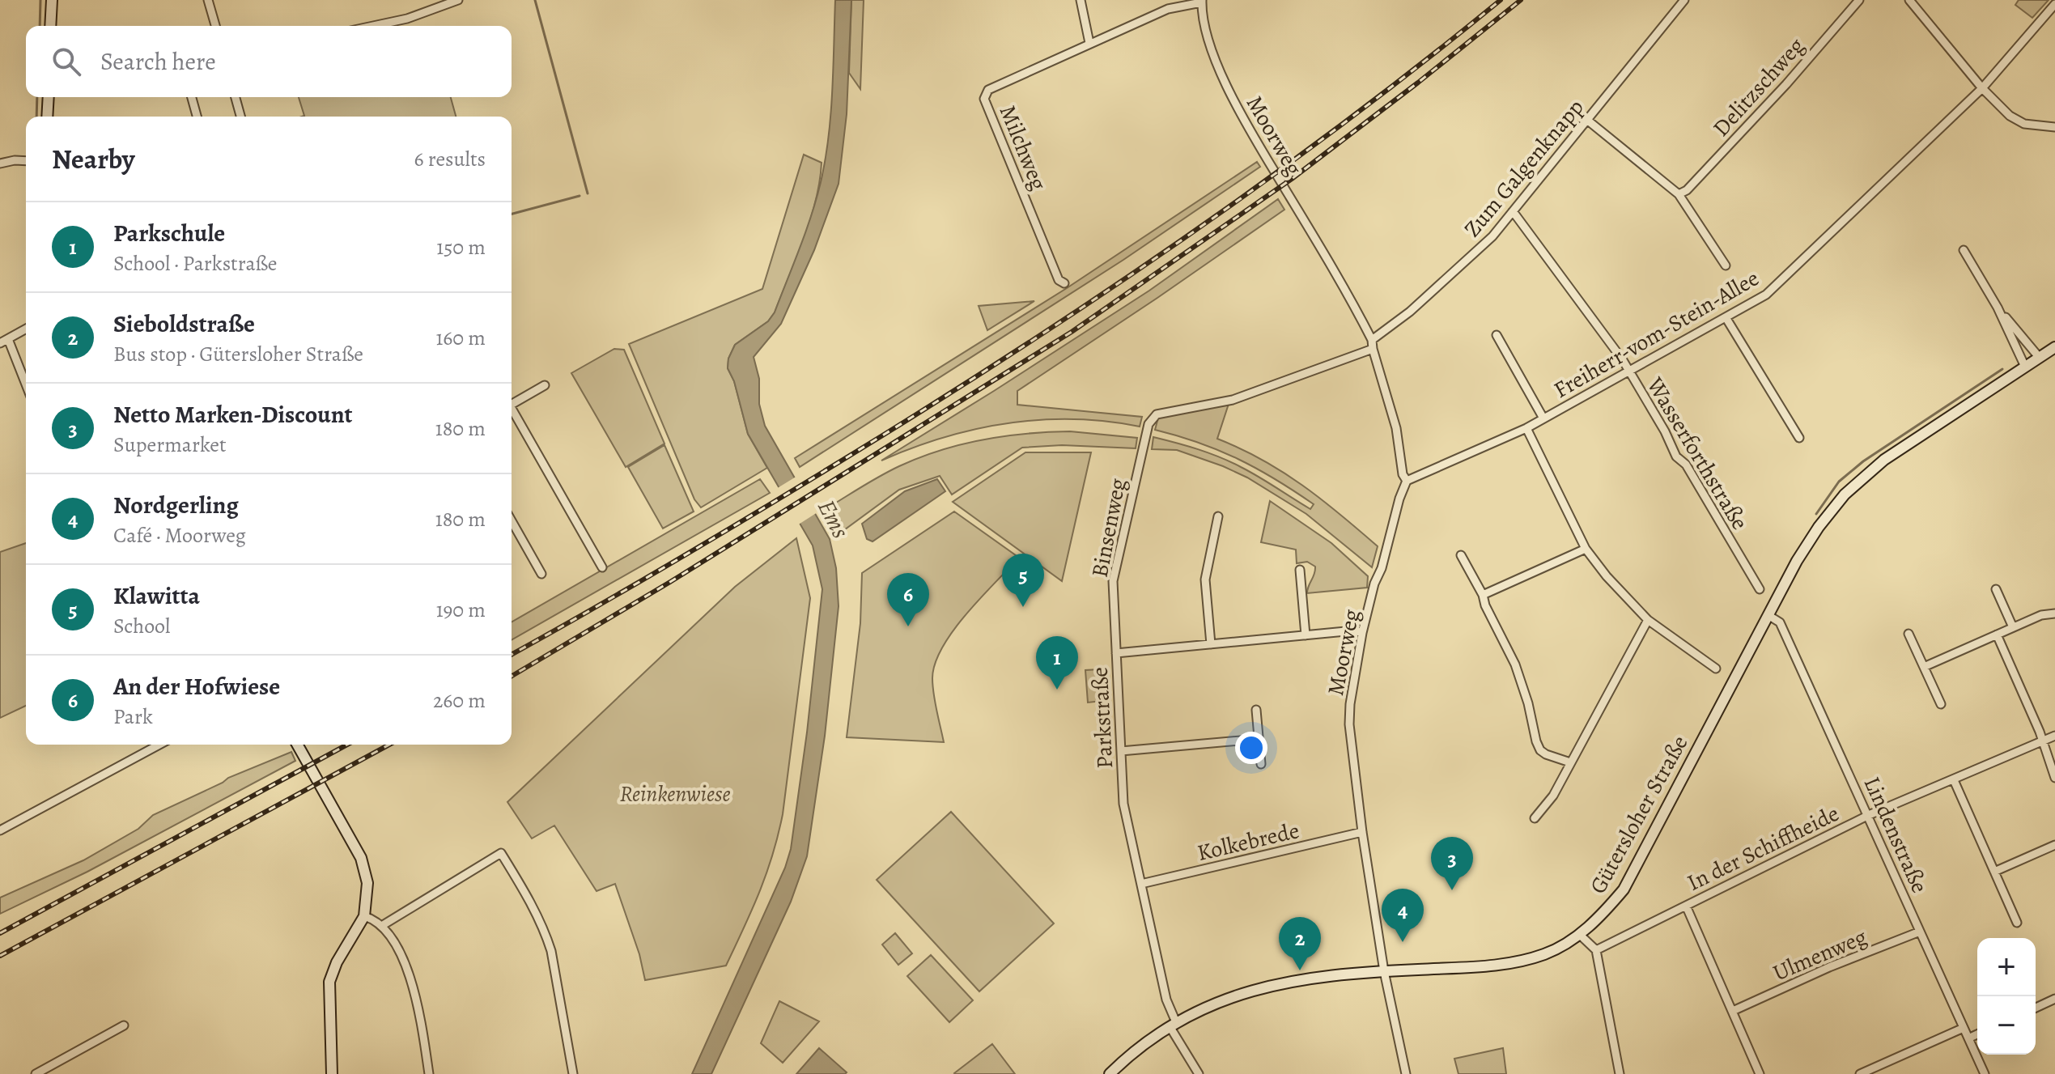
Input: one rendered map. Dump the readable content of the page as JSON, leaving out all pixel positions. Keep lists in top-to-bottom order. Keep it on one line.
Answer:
{"streets":{"main road":["Gütersloher Straße"],"street":["Delitzschweg","Moorweg","Milchweg","Zum Galgenknapp","Freiherr-vom-Stein-Allee","Wasserforthstraße","Binsenweg","Parkstraße","Lindenstraße","Kolkebrede","In der Schiffheide","Ulmenweg"]},"crossings":[["Moorweg","Milchweg"],["Moorweg","Zum Galgenknapp"],["Moorweg","Freiherr-vom-Stein-Allee"],["Moorweg","Binsenweg"],["Moorweg","Parkstraße"],["Moorweg","Gütersloher Straße"],["Moorweg","Kolkebrede"],["Zum Galgenknapp","Wasserforthstraße"],["Zum Galgenknapp","Binsenweg"],["Freiherr-vom-Stein-Allee","Wasserforthstraße"],["Binsenweg","Parkstraße"],["Parkstraße","Gütersloher Straße"],["Parkstraße","Kolkebrede"],["Gütersloher Straße","Lindenstraße"],["Lindenstraße","In der Schiffheide"],["Lindenstraße","Ulmenweg"]],"water":["Ems"],"parks":["Reinkenwiese"],"page":{"search":"Search here","heading":["Nearby","6 results"],"list":[{"mark":"1","name":"Parkschule","note":"School · Parkstraße","value":"150 m"},{"mark":"2","name":"Sieboldstraße","note":"Bus stop · Gütersloher Straße","value":"160 m"},{"mark":"3","name":"Netto Marken-Discount","note":"Supermarket","value":"180 m"},{"mark":"4","name":"Nordgerling","note":"Café · Moorweg","value":"180 m"},{"mark":"5","name":"Klawitta","note":"School","value":"190 m"},{"mark":"6","name":"An der Hofwiese","note":"Park","value":"260 m"}],"pins":["5","6","1","3","4","2"],"map_buttons":["+","−"]}}
